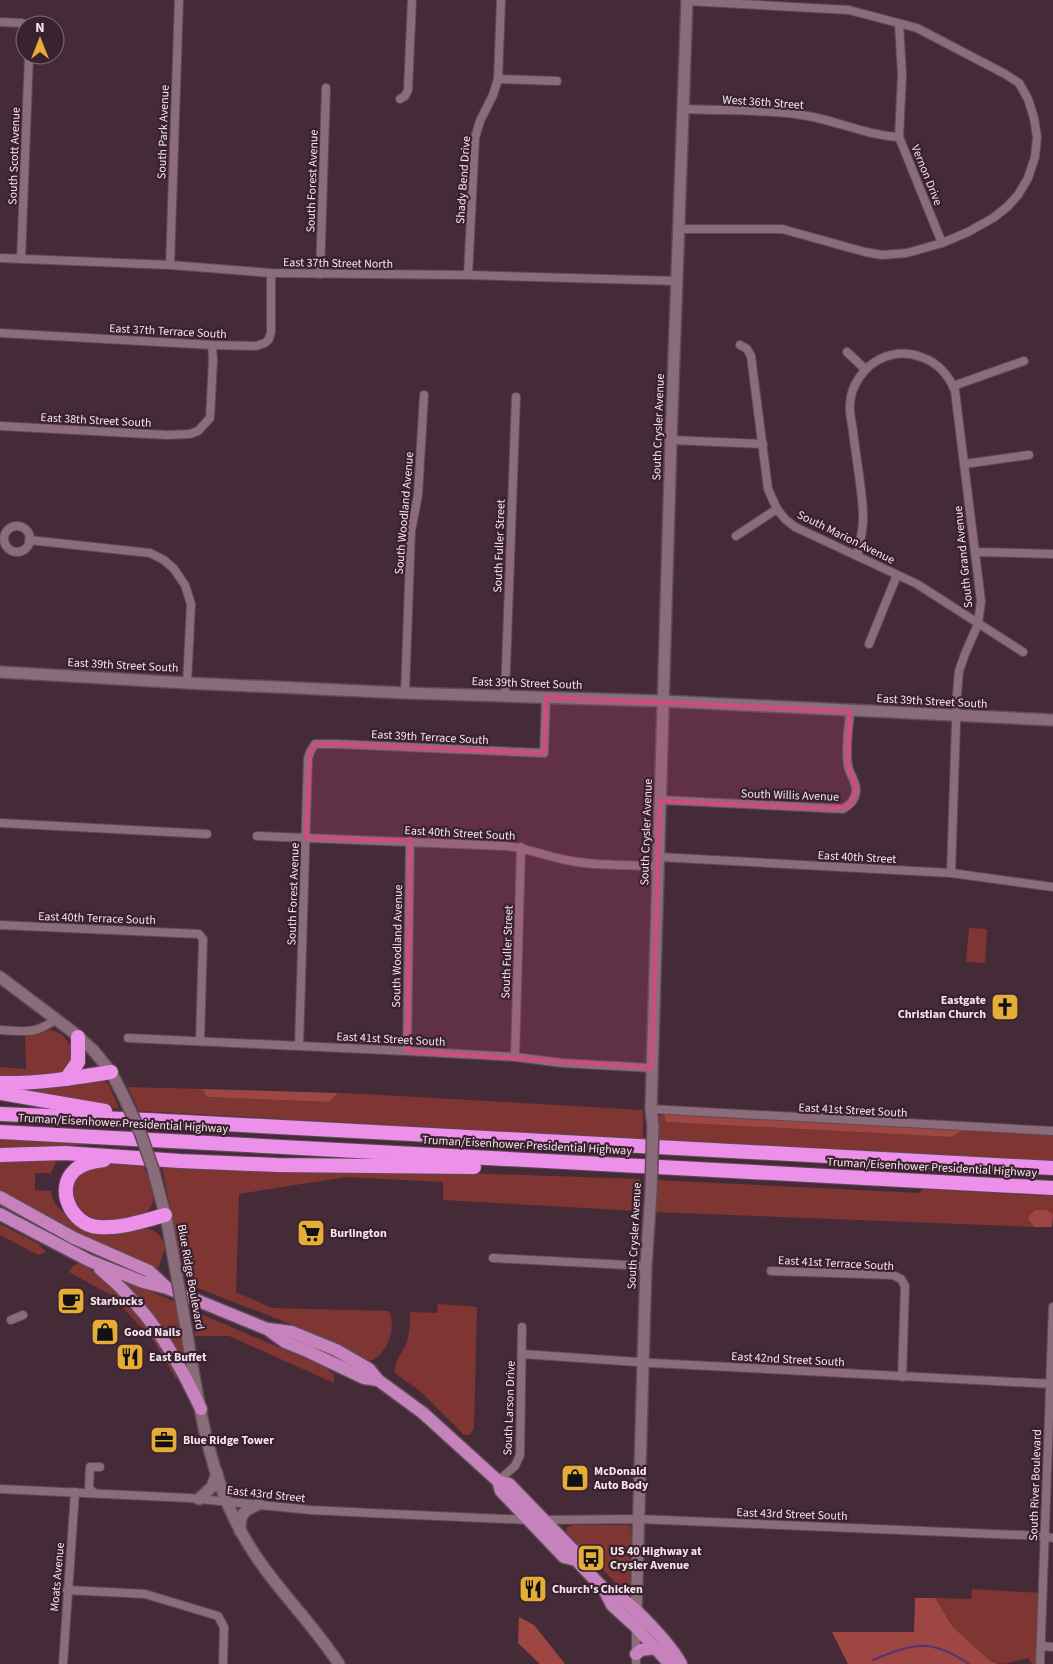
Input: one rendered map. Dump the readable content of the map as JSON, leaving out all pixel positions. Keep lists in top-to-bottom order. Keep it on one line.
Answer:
{"streets":{"highway":["Truman/Eisenhower Presidential Highway"],"main road":["South Crysler Avenue","East 39th Street South","Blue Ridge Boulevard"],"street":["West 36th Street","South Park Avenue","South Scott Avenue","Vernon Drive","Shady Bend Drive","South Forest Avenue","East 37th Street North","East 37th Terrace South","East 38th Street South","South Woodland Avenue","South Marion Avenue","South Fuller Street","South Grand Avenue","East 39th Terrace South","South Willis Avenue","East 40th Street South","East 40th Street","East 40th Terrace South","East 41st Street South","East 41st Terrace South","East 42nd Street South","South Larson Drive","South River Boulevard","East 43rd Street","East 43rd Street South","Moats Avenue"]},"crossings":[["West 36th Street","Vernon Drive"],["West 36th Street","South Crysler Avenue"],["South Park Avenue","East 37th Street North"],["South Scott Avenue","East 37th Street North"],["Shady Bend Drive","East 37th Street North"],["South Forest Avenue","East 37th Street North"],["South Forest Avenue","East 39th Terrace South"],["South Forest Avenue","East 40th Street South"],["South Forest Avenue","East 41st Street South"],["East 37th Street North","East 37th Terrace South"],["East 37th Street North","South Crysler Avenue"],["East 37th Terrace South","East 38th Street South"],["South Crysler Avenue","East 39th Street South"],["South Crysler Avenue","South Willis Avenue"],["South Crysler Avenue","East 40th Street South"],["South Crysler Avenue","East 40th Street"],["South Crysler Avenue","East 41st Street South"],["South Crysler Avenue","East 42nd Street South"],["South Crysler Avenue","East 43rd Street South"],["South Woodland Avenue","East 39th Street South"],["South Woodland Avenue","East 40th Street South"],["South Woodland Avenue","East 41st Street South"],["South Marion Avenue","South Grand Avenue"],["South Fuller Street","East 39th Street South"],["South Fuller Street","East 40th Street South"],["South Fuller Street","East 41st Street South"],["South Grand Avenue","East 39th Street South"],["South Grand Avenue","East 40th Street"],["East 39th Street South","East 39th Terrace South"],["East 39th Street South","South Willis Avenue"],["East 40th Street South","East 40th Street"],["East 40th Terrace South","East 41st Street South"],["East 41st Terrace South","East 42nd Street South"],["Blue Ridge Boulevard","East 43rd Street"],["East 42nd Street South","South Larson Drive"],["East 42nd Street South","South River Boulevard"],["South River Boulevard","East 43rd Street South"],["East 43rd Street","East 43rd Street South"],["East 43rd Street","Moats Avenue"]],"places":{"church":["Eastgate Christian Church"],"supermarket":["Burlington"],"cafe":["Starbucks"],"shop":["Good Nails","McDonald Auto Body"],"restaurant":["East Buffet","Church's Chicken"],"office":["Blue Ridge Tower"],"bus stop":["US 40 Highway at Crysler Avenue"]},"north":"top"}
